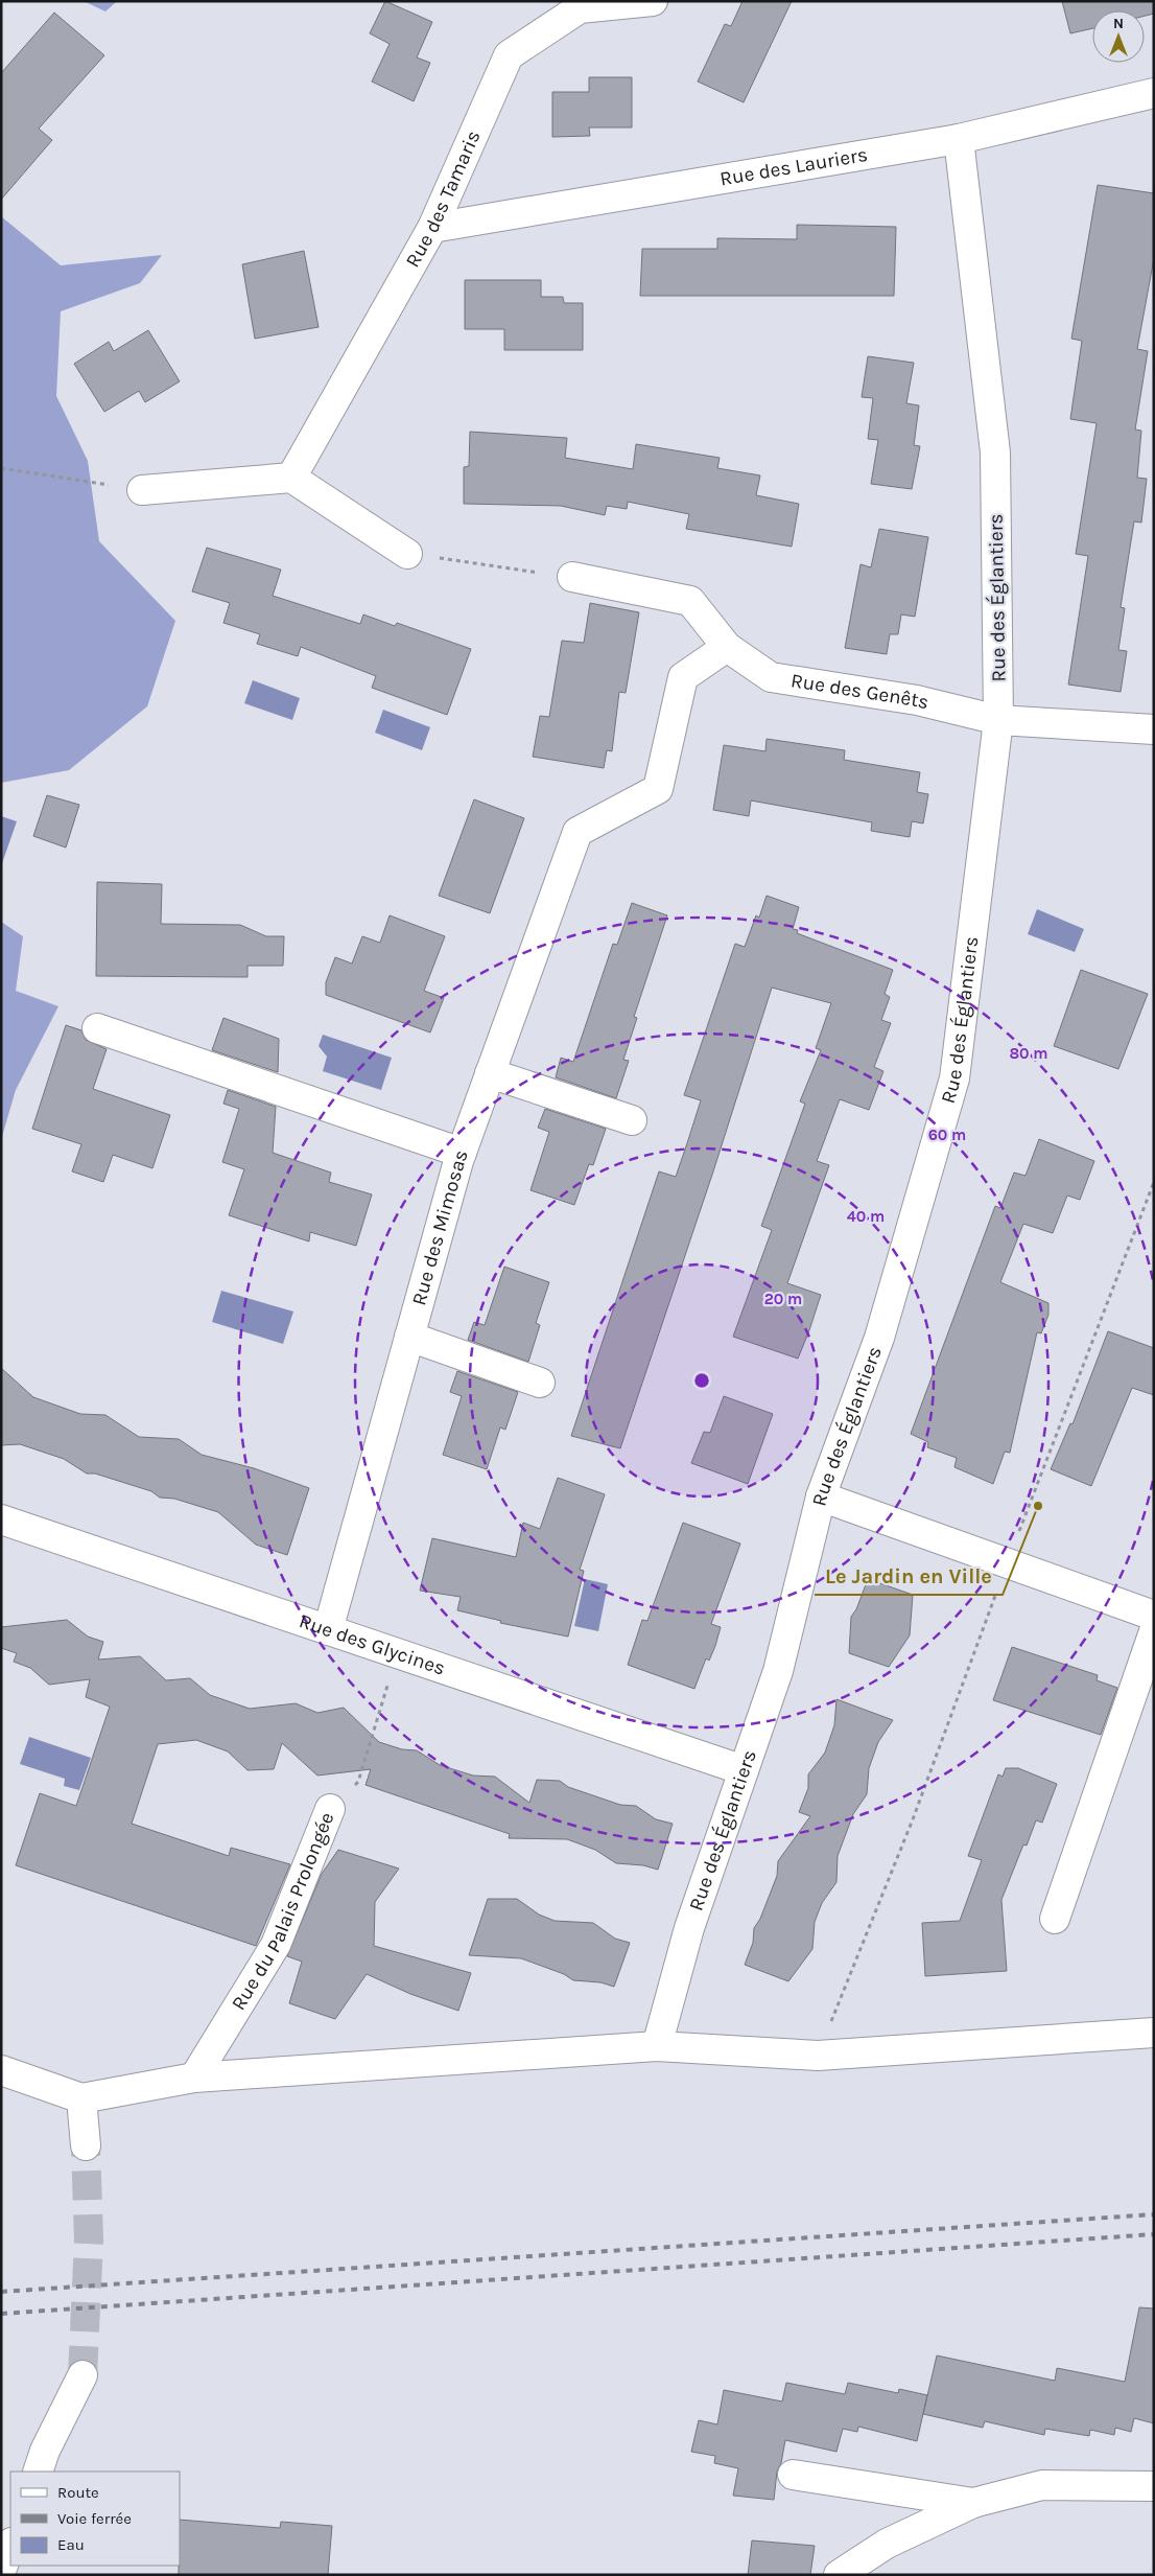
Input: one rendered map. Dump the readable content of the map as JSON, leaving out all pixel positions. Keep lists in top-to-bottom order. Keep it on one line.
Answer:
{"streets":{"street":["Rue des Lauriers","Rue des Tamaris","Rue des Églantiers","Rue des Genêts","Rue des Mimosas","Rue des Glycines","Rue du Palais Prolongée"]},"crossings":[["Rue des Lauriers","Rue des Tamaris"],["Rue des Lauriers","Rue des Églantiers"],["Rue des Églantiers","Rue des Genêts"],["Rue des Églantiers","Rue des Glycines"],["Rue des Genêts","Rue des Mimosas"],["Rue des Mimosas","Rue des Glycines"],["Rue des Glycines","Rue du Palais Prolongée"]],"places":["Le Jardin en Ville"],"legend":["Route","Voie ferrée","Eau"],"north":"top","rings":["80 m","60 m","40 m","20 m"]}
